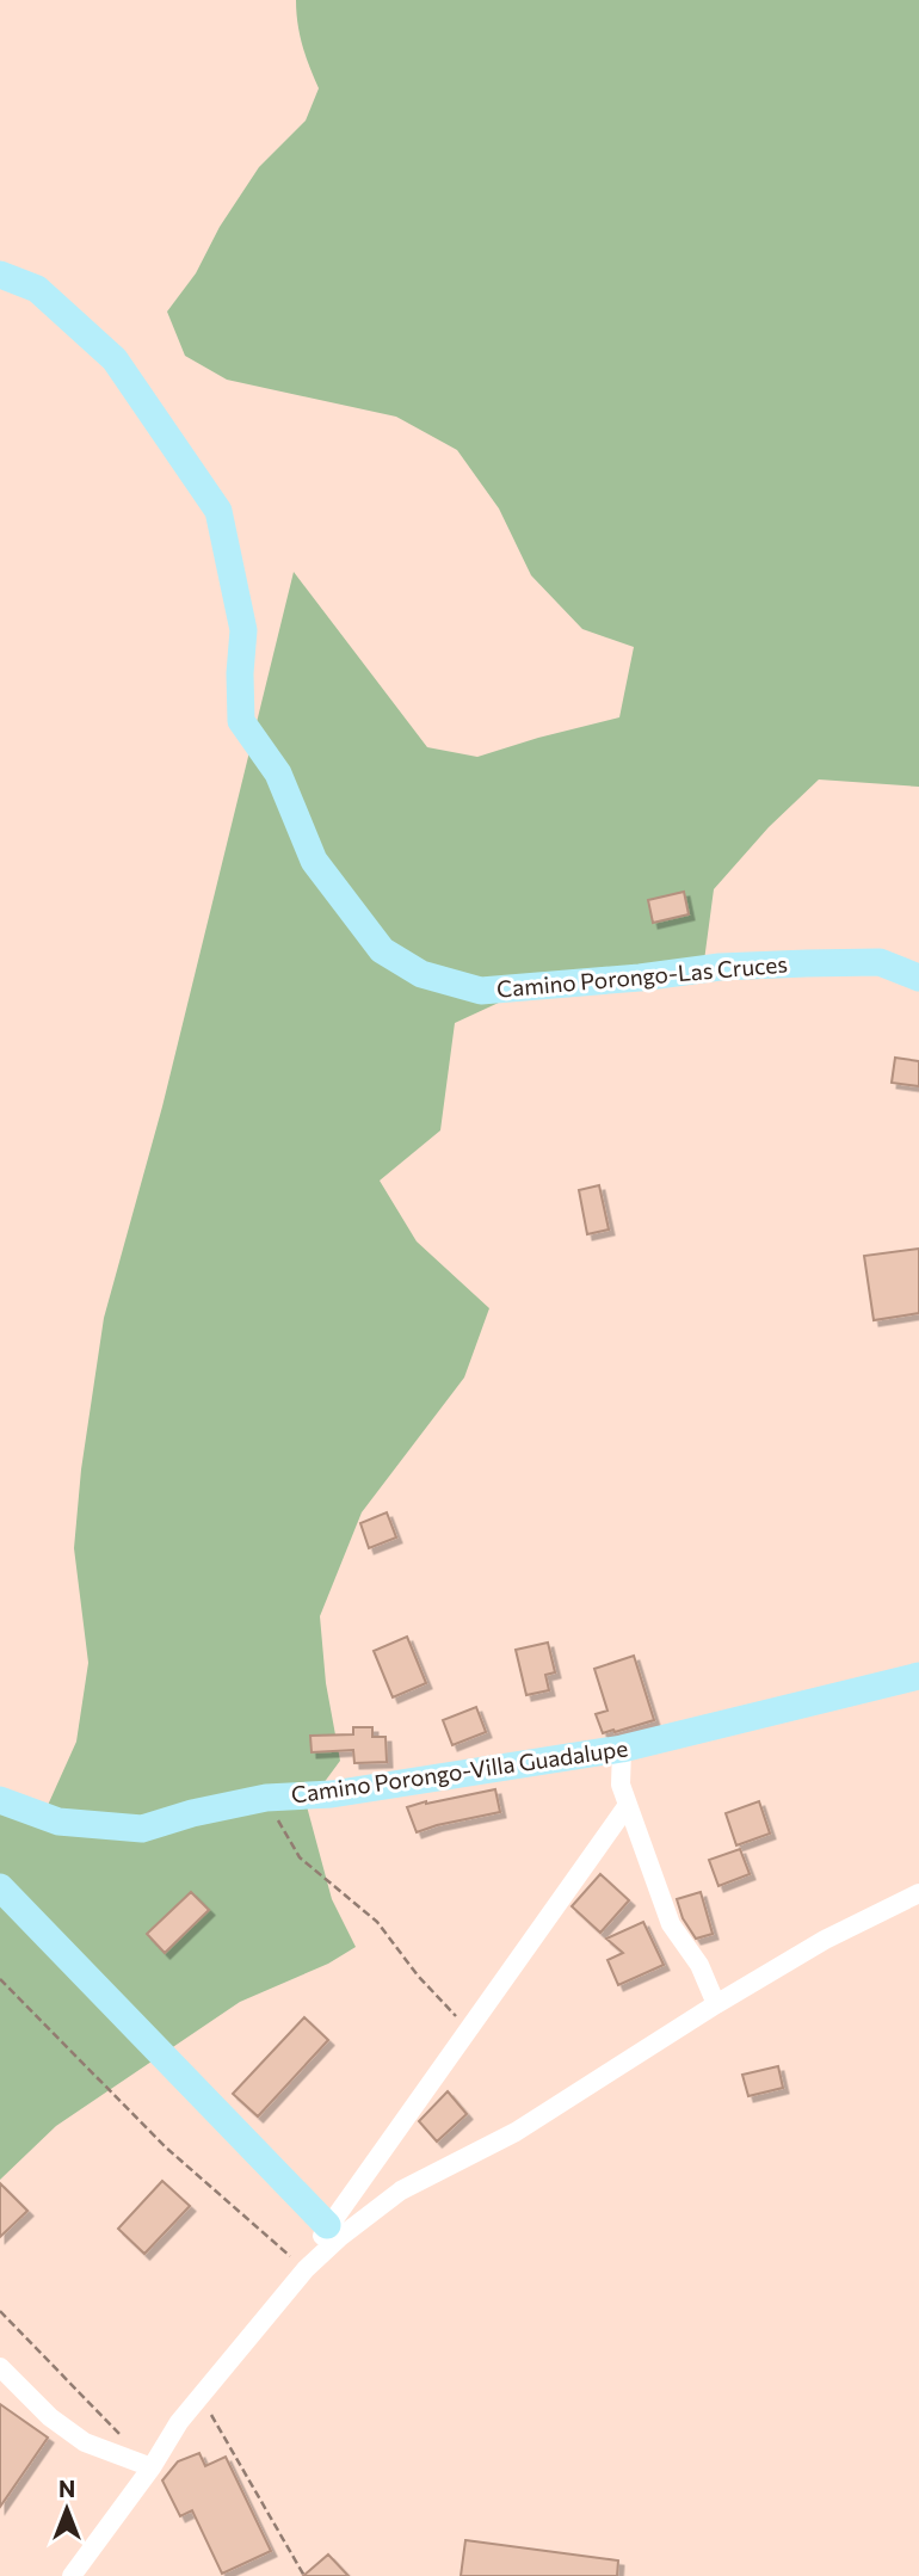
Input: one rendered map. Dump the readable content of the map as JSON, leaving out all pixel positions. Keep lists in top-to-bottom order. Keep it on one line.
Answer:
{"streets":{"street":["Camino Porongo-Las Cruces","Camino Porongo-Villa Guadalupe"]},"north":"top"}
